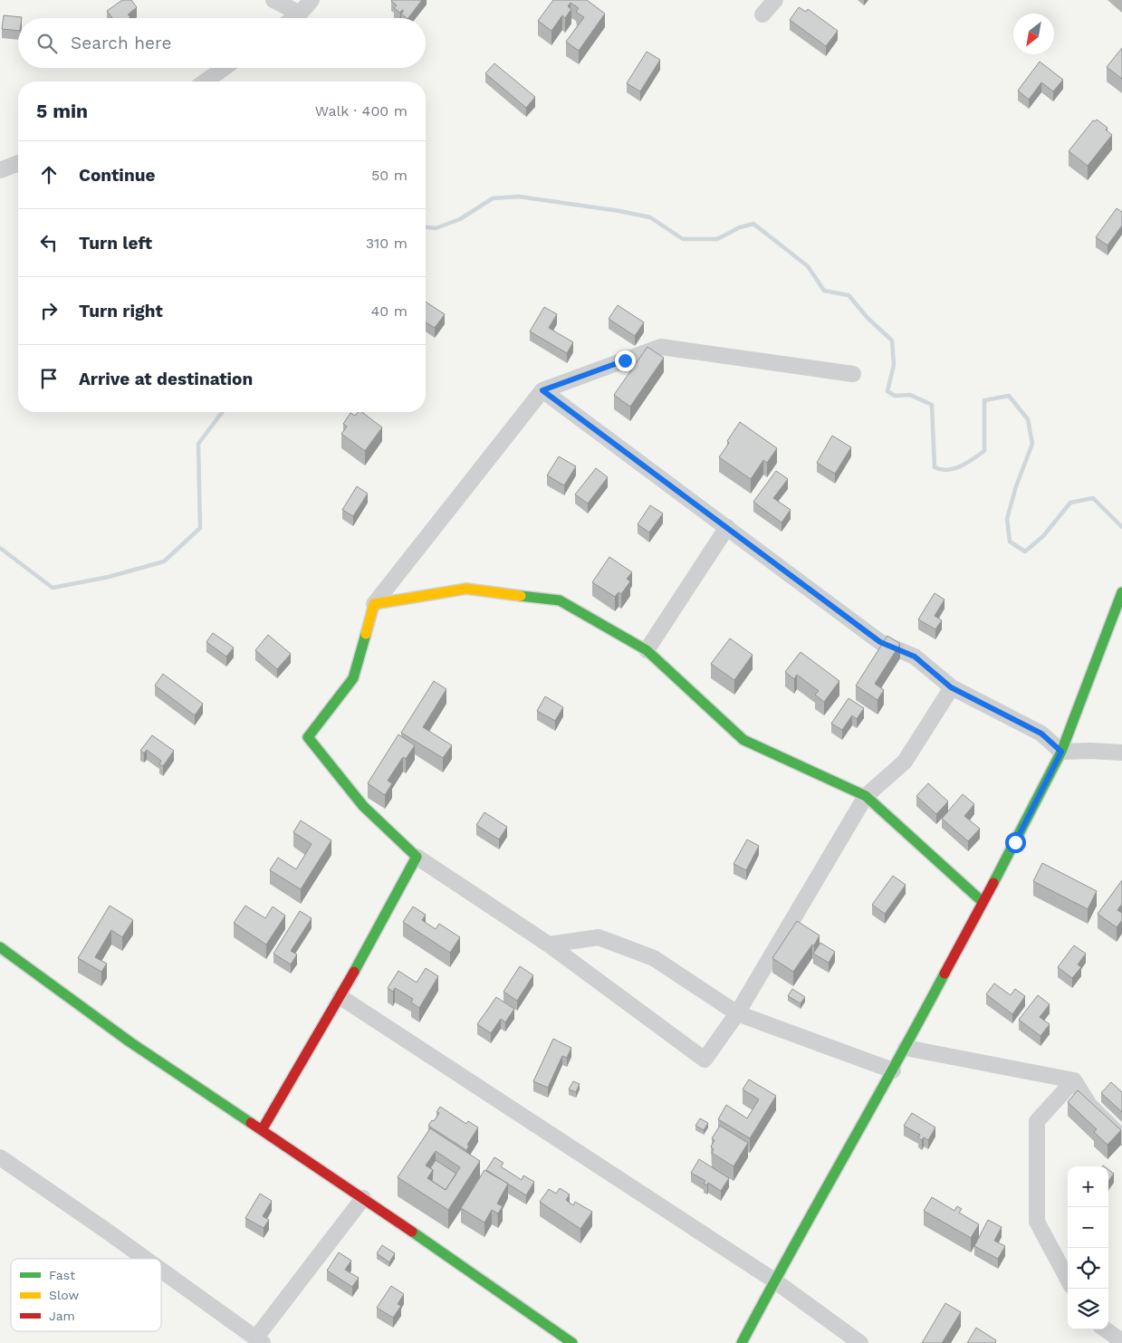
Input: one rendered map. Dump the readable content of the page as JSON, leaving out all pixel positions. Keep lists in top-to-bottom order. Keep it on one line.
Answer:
{"legend":["Fast","Slow","Jam"],"north":"bottom left","page":{"search":"Search here","heading":["5 min","Walk · 400 m"],"list":[["Continue","50 m"],["Turn left","310 m"],["Turn right","40 m"],"Arrive at destination"],"map_buttons":["+","−"]}}
